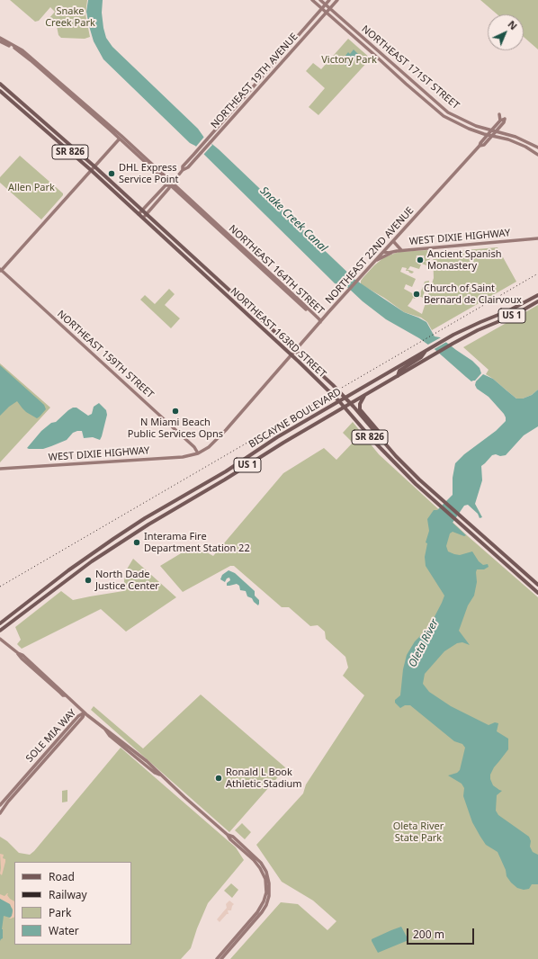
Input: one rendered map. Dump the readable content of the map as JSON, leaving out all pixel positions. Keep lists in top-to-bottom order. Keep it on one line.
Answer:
{"streets":{"main road":["SR 826","US 1","NORTHEAST 163RD STREET","BISCAYNE BOULEVARD"],"street":["NORTHEAST 171ST STREET","NORTHEAST 19TH AVENUE","WEST DIXIE HIGHWAY","NORTHEAST 22ND AVENUE","NORTHEAST 164TH STREET","NORTHEAST 159TH STREET","SOLE MIA WAY"]},"crossings":[["NORTHEAST 171ST STREET","NORTHEAST 19TH AVENUE"],["NORTHEAST 171ST STREET","NORTHEAST 22ND AVENUE"],["NORTHEAST 19TH AVENUE","NORTHEAST 164TH STREET"],["NORTHEAST 19TH AVENUE","NORTHEAST 163RD STREET"],["WEST DIXIE HIGHWAY","NORTHEAST 22ND AVENUE"],["WEST DIXIE HIGHWAY","NORTHEAST 159TH STREET"],["NORTHEAST 22ND AVENUE","NORTHEAST 164TH STREET"],["NORTHEAST 22ND AVENUE","NORTHEAST 163RD STREET"],["NORTHEAST 22ND AVENUE","NORTHEAST 159TH STREET"],["NORTHEAST 163RD STREET","BISCAYNE BOULEVARD"]],"water":["Snake Creek Canal","Oleta River"],"parks":["Snake Creek Park","Victory Park","Allen Park","Oleta River State Park"],"places":["DHL Express Service Point","Ancient Spanish Monastery","Church of Saint Bernard de Clairvoux","N Miami Beach Public Services Opns","Interama Fire Department Station 22","North Dade Justice Center","Ronald L Book Athletic Stadium"],"legend":["Road","Railway","Park","Water"],"scale_bar":"200 m","north":"top right"}
